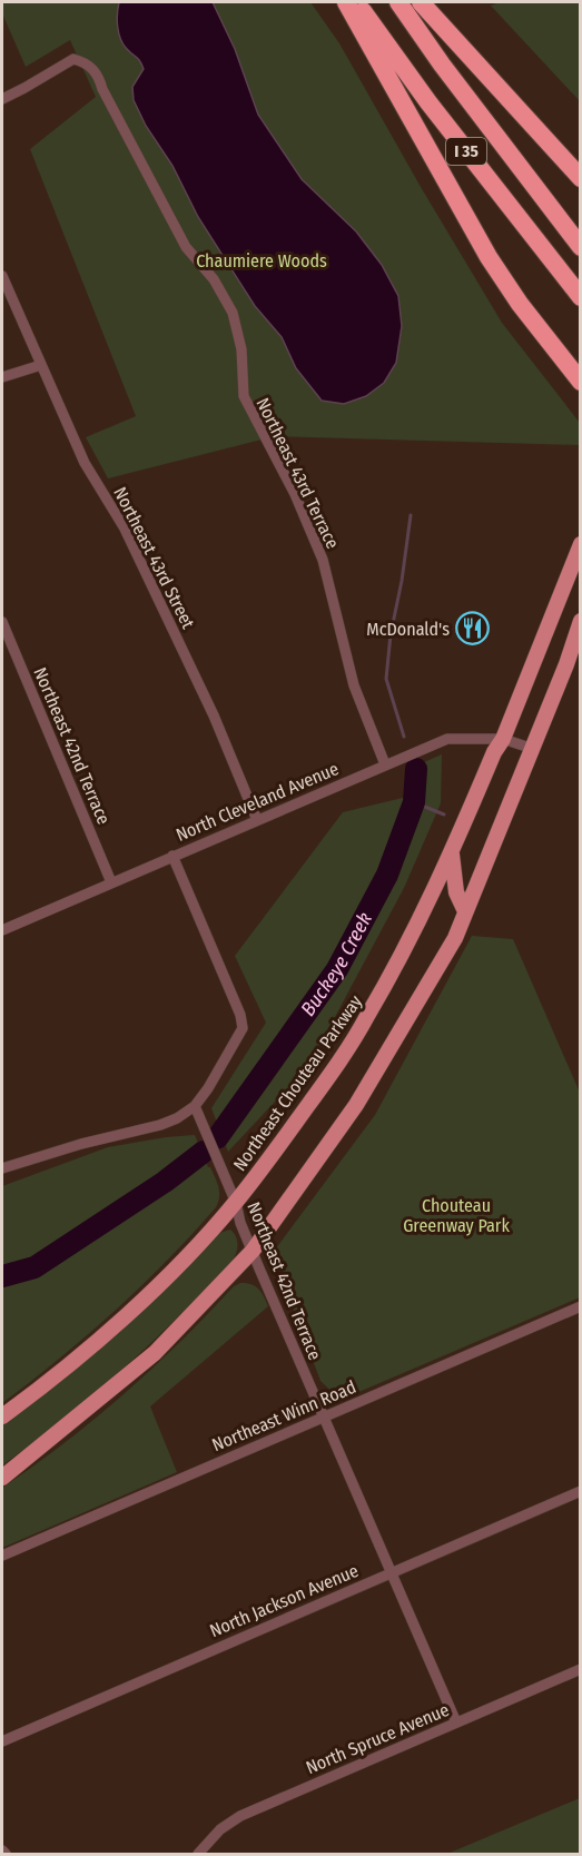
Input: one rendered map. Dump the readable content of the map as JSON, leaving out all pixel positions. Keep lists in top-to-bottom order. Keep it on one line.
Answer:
{"streets":{"highway":["I 35"],"main road":["Northeast Chouteau Parkway"],"street":["Northeast 43rd Terrace","Northeast 43rd Street","Northeast 42nd Terrace","North Cleveland Avenue","Northeast Winn Road","North Jackson Avenue","North Spruce Avenue"]},"crossings":[["Northeast 43rd Terrace","North Cleveland Avenue"],["Northeast 43rd Street","North Cleveland Avenue"],["Northeast 42nd Terrace","North Cleveland Avenue"],["Northeast 42nd Terrace","Northeast Chouteau Parkway"],["Northeast 42nd Terrace","Northeast Winn Road"],["Northeast 42nd Terrace","North Jackson Avenue"],["Northeast 42nd Terrace","North Spruce Avenue"],["North Cleveland Avenue","Northeast Chouteau Parkway"]],"water":["Buckeye Creek"],"parks":["Chaumiere Woods","Chouteau Greenway Park"],"places":{"restaurant":["McDonald's"]}}
